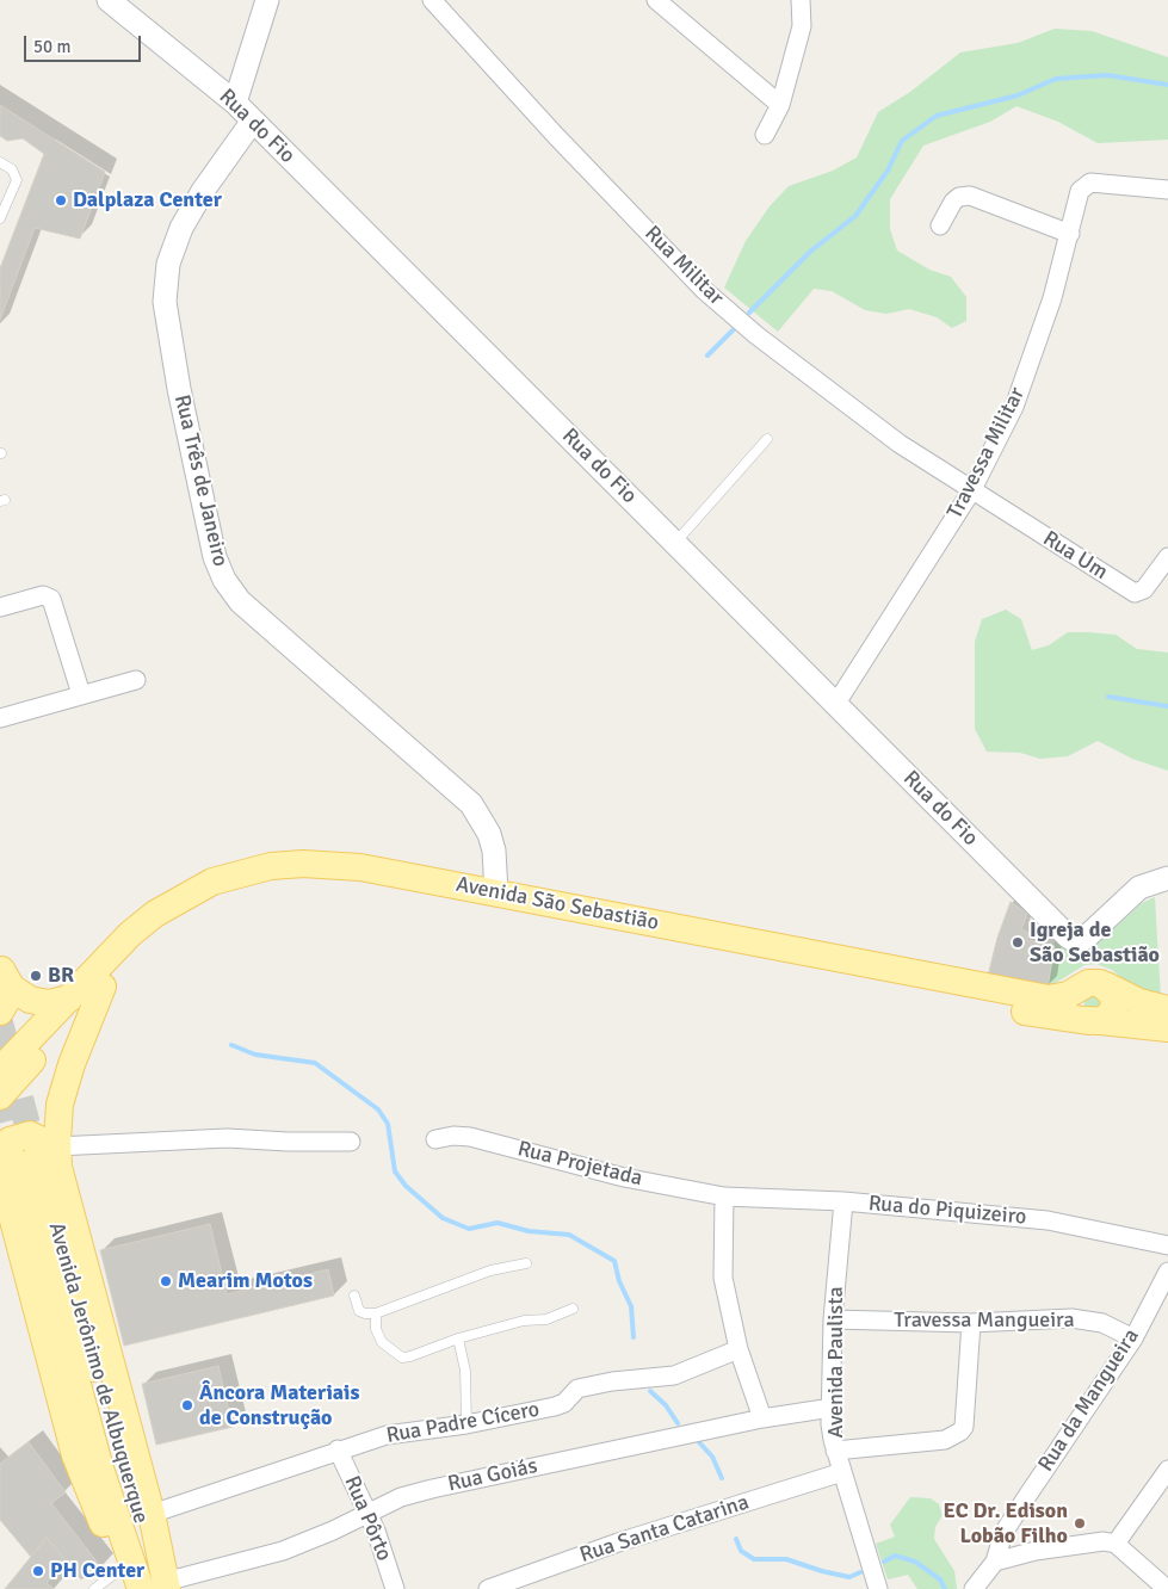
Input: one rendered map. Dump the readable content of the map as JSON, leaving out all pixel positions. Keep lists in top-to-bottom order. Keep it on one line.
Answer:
{"streets":{"main road":["Avenida São Sebastião","Avenida Jerônimo de Albuquerque"],"street":["Rua do Fio","Rua Militar","Travessa Militar","Rua Três de Janeiro","Rua Um","Rua Projetada","Rua do Piquizeiro","Travessa Mangueira","Avenida Paulista","Rua da Mangueira","Rua Padre Cícero","Rua Goiás","Rua Pôrto","Rua Santa Catarina"]},"crossings":[["Rua do Fio","Travessa Militar"],["Rua do Fio","Rua Três de Janeiro"],["Rua Militar","Travessa Militar"],["Rua Militar","Rua Um"],["Travessa Militar","Rua Um"],["Rua Três de Janeiro","Avenida São Sebastião"],["Rua Projetada","Rua do Piquizeiro"],["Rua do Piquizeiro","Avenida Paulista"],["Travessa Mangueira","Avenida Paulista"],["Travessa Mangueira","Rua da Mangueira"],["Avenida Paulista","Rua Goiás"],["Avenida Paulista","Rua Santa Catarina"],["Avenida Jerônimo de Albuquerque","Rua Goiás"],["Rua Padre Cícero","Rua Pôrto"],["Rua Goiás","Rua Pôrto"]],"places":["Dalplaza Center","Igreja de São Sebastião","BR","Mearim Motos","Âncora Materiais de Construção","EC Dr. Edison Lobão Filho","PH Center"],"scale_bar":"50 m"}
